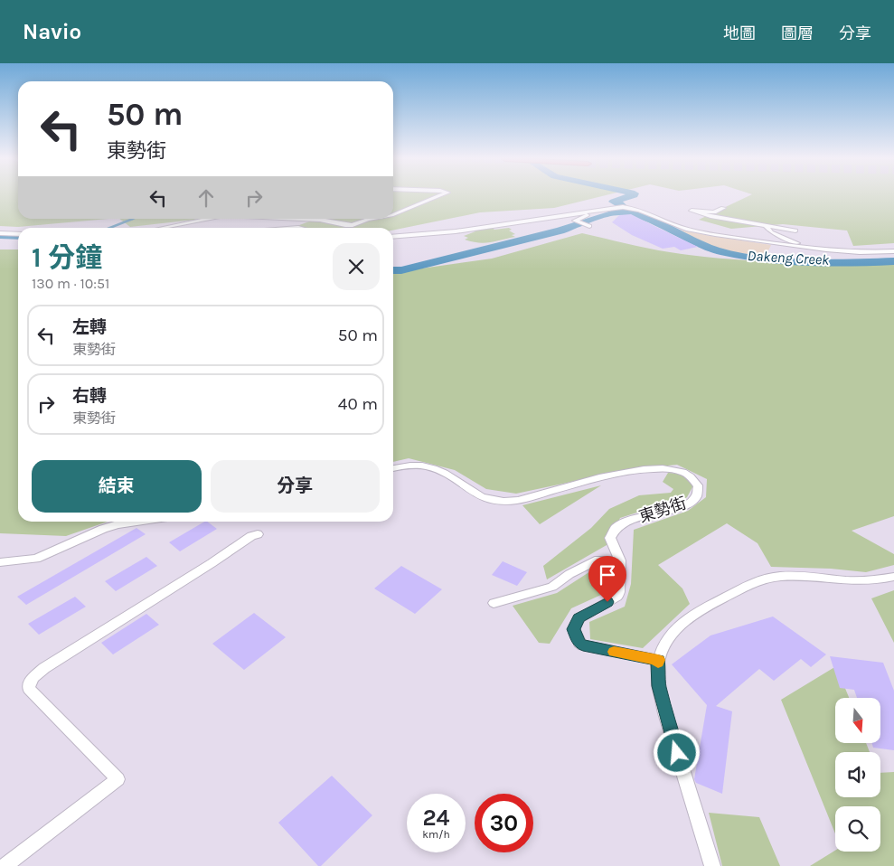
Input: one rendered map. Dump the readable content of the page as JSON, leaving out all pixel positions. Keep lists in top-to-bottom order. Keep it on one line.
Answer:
{"streets":{"street":["東勢街"]},"water":["Dakeng Creek"],"north":"bottom","page":{"header":"Navio","nav":["地圖","圖層","分享"],"turn":["50 m","東勢街"],"heading":["1 分鐘","130 m · 10:51"],"list":[{"name":"左轉","note":"東勢街","value":"50 m"},{"name":"右轉","note":"東勢街","value":"40 m"}],"buttons":["結束","分享"],"speed":"24 km/h","limit":"30"}}
